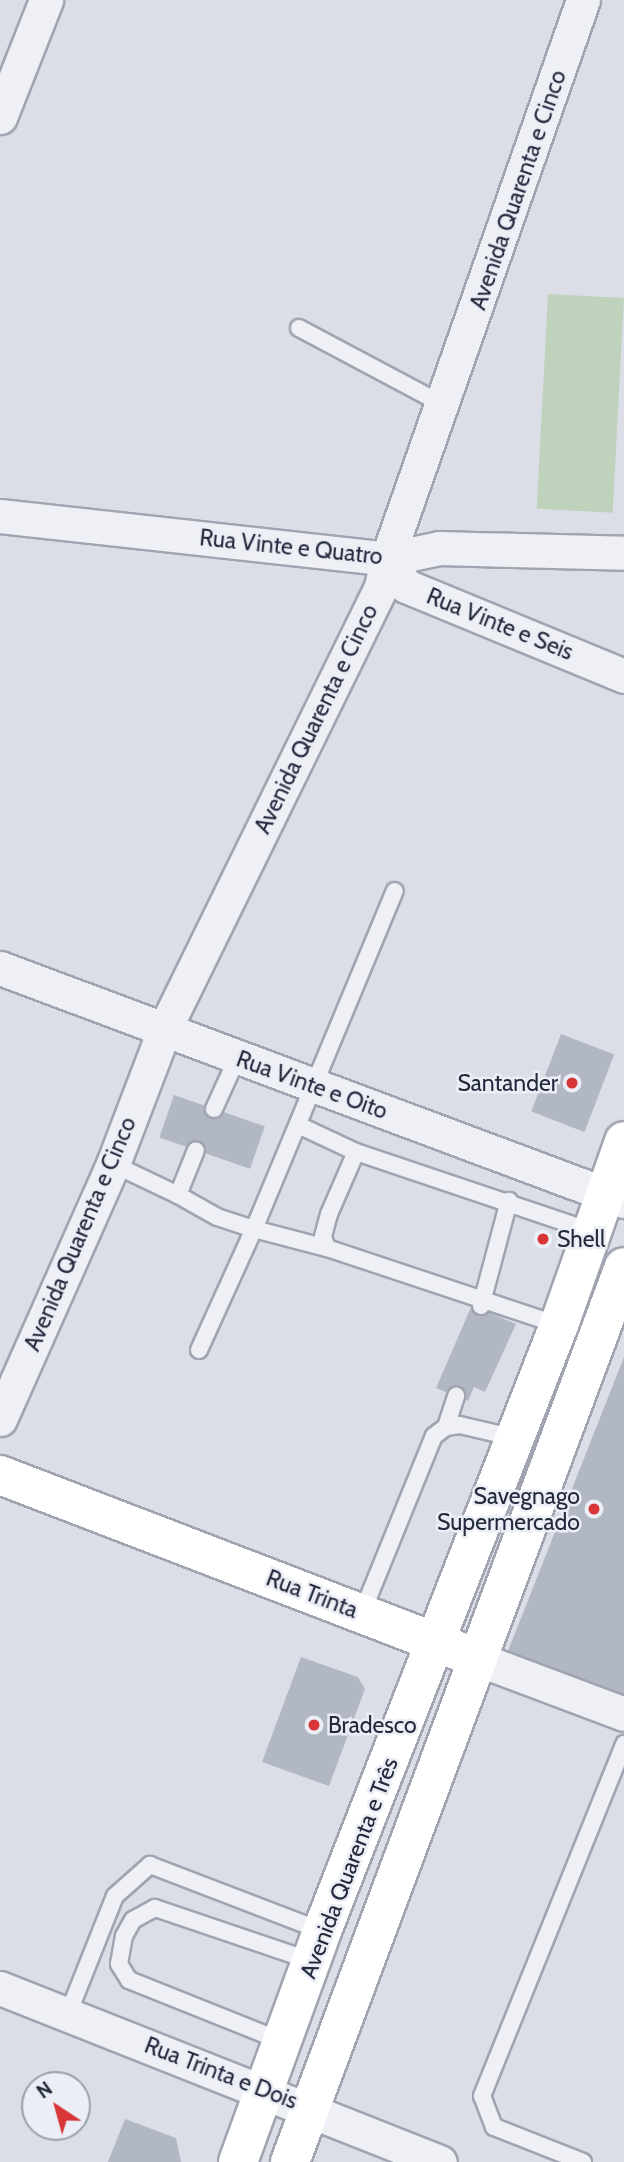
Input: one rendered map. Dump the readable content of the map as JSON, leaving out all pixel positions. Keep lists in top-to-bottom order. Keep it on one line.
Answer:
{"streets":{"main road":["Rua Trinta","Avenida Quarenta e Três"],"street":["Avenida Quarenta e Cinco","Rua Vinte e Quatro","Rua Vinte e Seis","Rua Vinte e Oito","Rua Trinta e Dois"]},"crossings":[["Avenida Quarenta e Cinco","Rua Vinte e Quatro"],["Avenida Quarenta e Cinco","Rua Vinte e Seis"],["Avenida Quarenta e Cinco","Rua Vinte e Oito"],["Rua Vinte e Quatro","Rua Vinte e Seis"],["Rua Vinte e Oito","Avenida Quarenta e Três"],["Rua Trinta","Avenida Quarenta e Três"],["Avenida Quarenta e Três","Rua Trinta e Dois"]],"places":["Santander","Shell","Savegnago Supermercado","Bradesco"],"north":"top left"}
